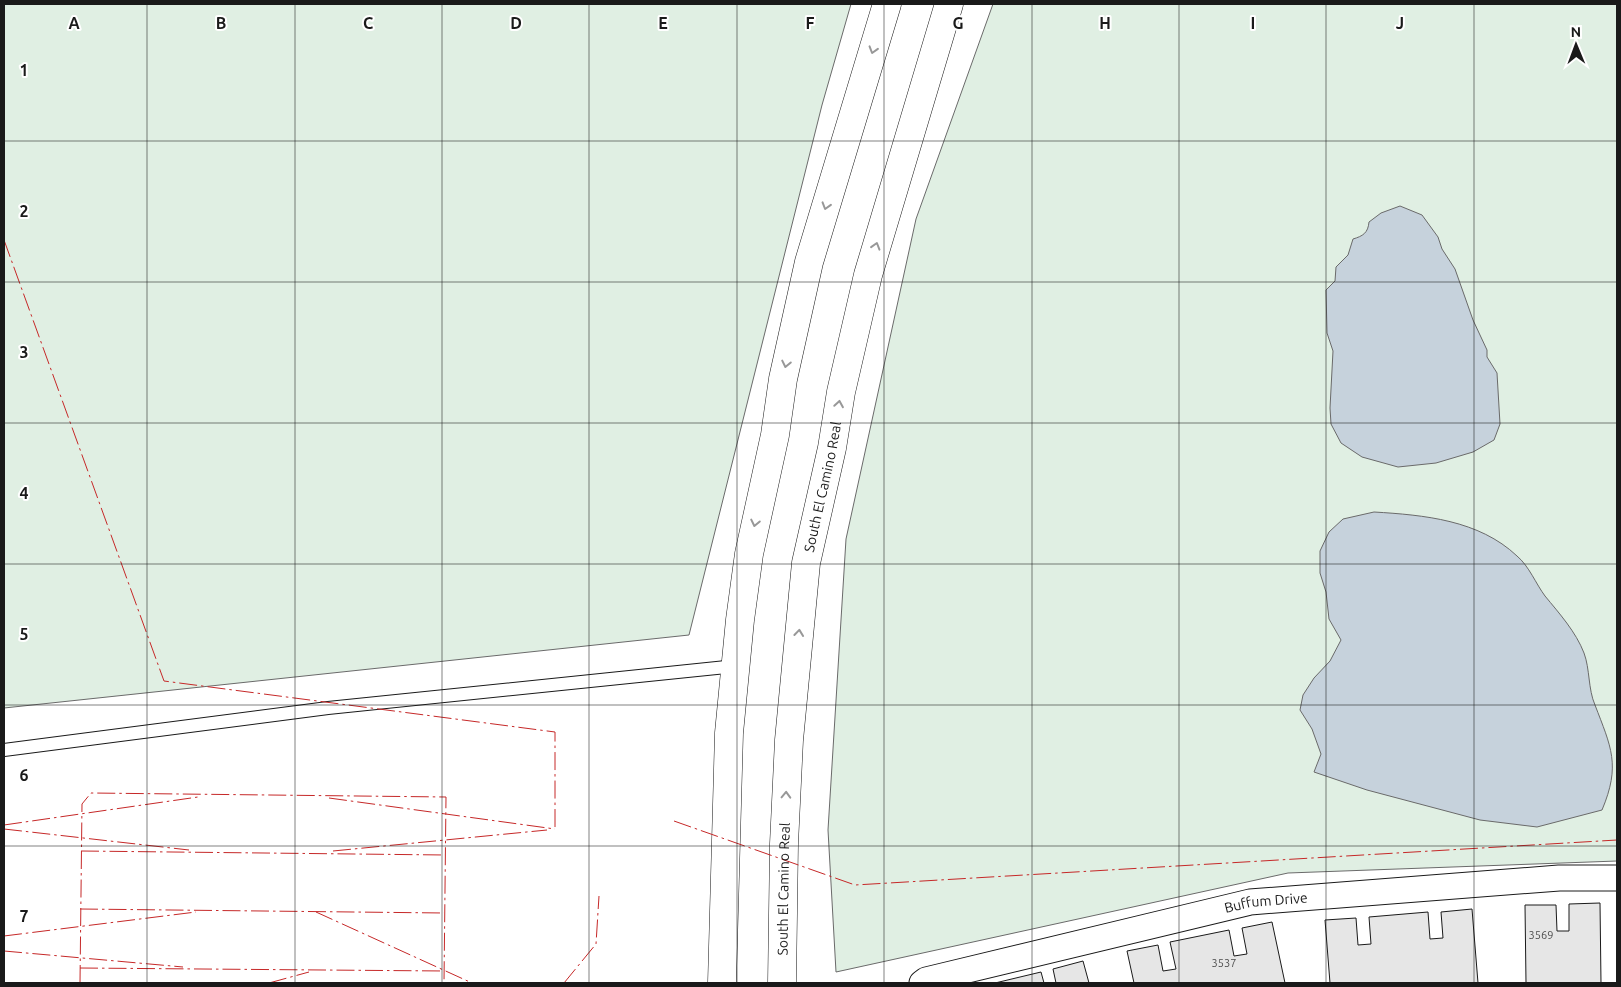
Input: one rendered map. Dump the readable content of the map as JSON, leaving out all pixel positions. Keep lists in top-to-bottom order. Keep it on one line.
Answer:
{"streets":{"main road":["South El Camino Real"],"street":["Buffum Drive"]},"house_numbers":["3569","3537"],"north":"top","grid":{"columns":["A","B","C","D","E","F","G","H","I","J"],"rows":["1","2","3","4","5","6","7"]}}
